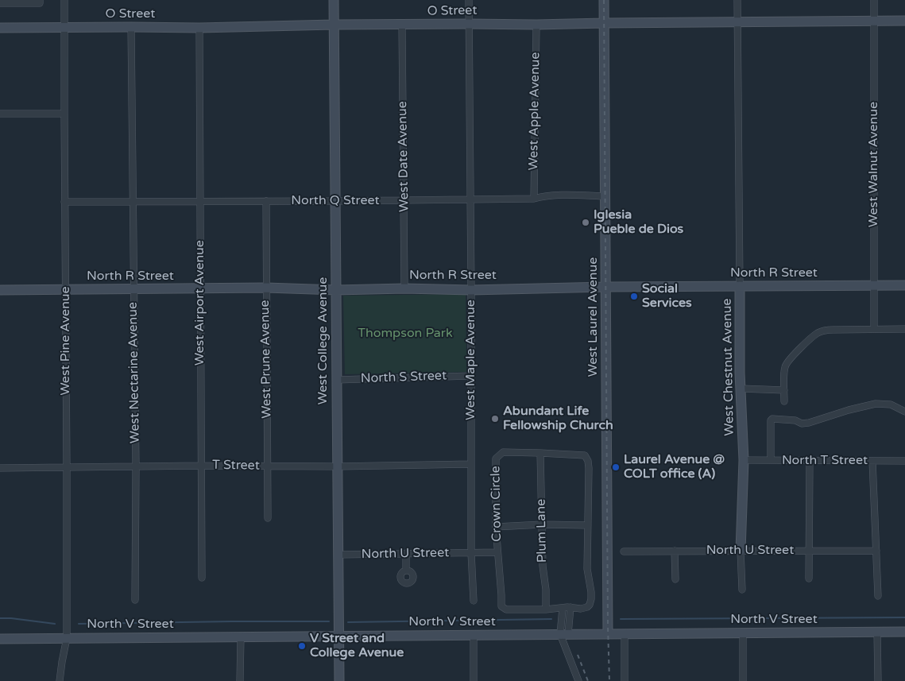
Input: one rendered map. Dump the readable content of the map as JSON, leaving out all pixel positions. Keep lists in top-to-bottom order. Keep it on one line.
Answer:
{"streets":{"street":["O Street","West Apple Avenue","West Date Avenue","West Walnut Avenue","North Q Street","North R Street","West Airport Avenue","West Laurel Avenue","West Pine Avenue","West College Avenue","West Prune Avenue","West Maple Avenue","West Chestnut Avenue","West Nectarine Avenue","North S Street","North T Street","T Street","Crown Circle","Plum Lane","North U Street","North V Street"]},"crossings":[["O Street","West Apple Avenue"],["O Street","West Date Avenue"],["O Street","West Walnut Avenue"],["O Street","West Airport Avenue"],["O Street","West Laurel Avenue"],["O Street","West Pine Avenue"],["O Street","West College Avenue"],["O Street","West Maple Avenue"],["O Street","West Chestnut Avenue"],["O Street","West Nectarine Avenue"],["West Apple Avenue","North Q Street"],["West Date Avenue","North Q Street"],["West Date Avenue","North R Street"],["West Walnut Avenue","North R Street"],["North Q Street","West Airport Avenue"],["North Q Street","West Laurel Avenue"],["North Q Street","West Pine Avenue"],["North Q Street","West College Avenue"],["North Q Street","West Prune Avenue"],["North Q Street","West Maple Avenue"],["North Q Street","West Nectarine Avenue"],["North R Street","West Airport Avenue"],["North R Street","West Laurel Avenue"],["North R Street","West Pine Avenue"],["North R Street","West College Avenue"],["North R Street","West Prune Avenue"],["North R Street","West Maple Avenue"],["North R Street","West Chestnut Avenue"],["North R Street","West Nectarine Avenue"],["West Airport Avenue","T Street"],["West Laurel Avenue","North V Street"],["West Pine Avenue","T Street"],["West Pine Avenue","North V Street"],["West College Avenue","North S Street"],["West College Avenue","T Street"],["West College Avenue","North U Street"],["West College Avenue","North V Street"],["West Prune Avenue","T Street"],["West Maple Avenue","North S Street"],["West Maple Avenue","T Street"],["West Maple Avenue","North U Street"],["West Chestnut Avenue","North T Street"],["West Chestnut Avenue","North U Street"],["West Nectarine Avenue","T Street"],["Crown Circle","Plum Lane"],["Crown Circle","North U Street"]],"parks":["Thompson Park"],"places":["Iglesia Pueble de Dios","Social Services","Abundant Life Fellowship Church","Laurel Avenue @ COLT office (A)","V Street and College Avenue"]}
